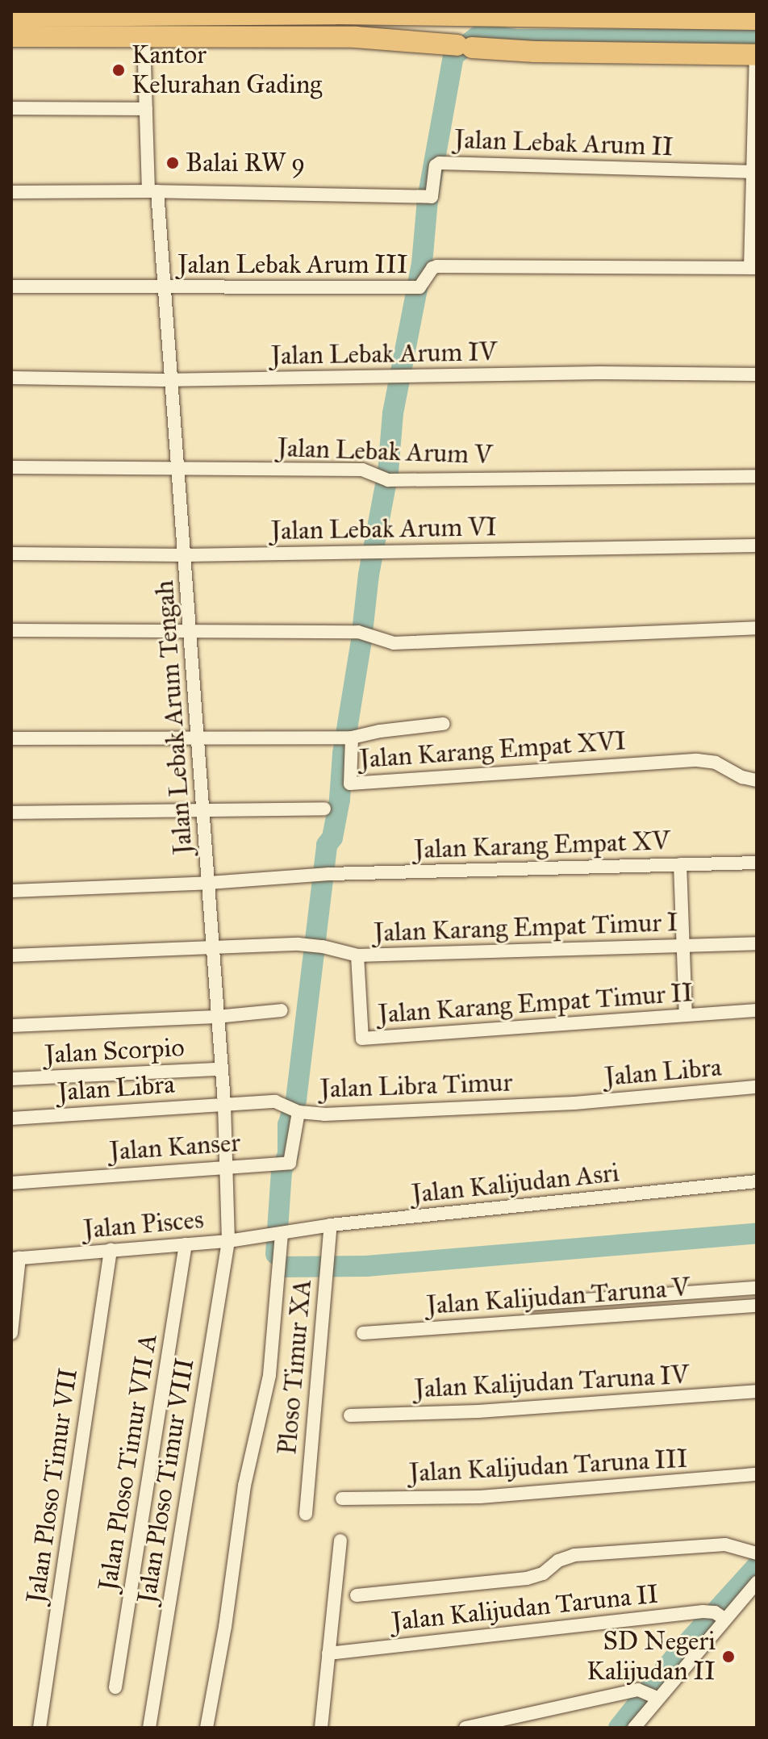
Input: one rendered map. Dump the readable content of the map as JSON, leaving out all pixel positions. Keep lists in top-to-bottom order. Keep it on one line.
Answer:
{"streets":{"street":["Jalan Lebak Arum II","Jalan Lebak Arum III","Jalan Lebak Arum IV","Jalan Lebak Arum V","Jalan Lebak Arum VI","Jalan Lebak Arum Tengah","Jalan Karang Empat XVI","Jalan Karang Empat XV","Jalan Karang Empat Timur I","Jalan Karang Empat Timur II","Jalan Scorpio","Jalan Libra","Jalan Libra Timur","Jalan Kanser","Jalan Kalijudan Asri","Jalan Pisces","Jalan Kalijudan Taruna V","Ploso Timur XA","Jalan Kalijudan Taruna IV","Jalan Ploso Timur VII A","Jalan Kalijudan Taruna III","Jalan Ploso Timur VIII","Jalan Ploso Timur VII","Jalan Kalijudan Taruna II"]},"crossings":[["Jalan Lebak Arum II","Jalan Lebak Arum Tengah"],["Jalan Lebak Arum III","Jalan Lebak Arum Tengah"],["Jalan Lebak Arum IV","Jalan Lebak Arum Tengah"],["Jalan Lebak Arum V","Jalan Lebak Arum Tengah"],["Jalan Lebak Arum VI","Jalan Lebak Arum Tengah"],["Jalan Lebak Arum Tengah","Jalan Karang Empat XVI"],["Jalan Lebak Arum Tengah","Jalan Karang Empat XV"],["Jalan Lebak Arum Tengah","Jalan Karang Empat Timur I"],["Jalan Lebak Arum Tengah","Jalan Scorpio"],["Jalan Lebak Arum Tengah","Jalan Libra"],["Jalan Lebak Arum Tengah","Jalan Libra Timur"],["Jalan Lebak Arum Tengah","Jalan Kanser"],["Jalan Lebak Arum Tengah","Jalan Pisces"],["Jalan Lebak Arum Tengah","Jalan Ploso Timur VIII"],["Jalan Karang Empat Timur I","Jalan Karang Empat Timur II"],["Jalan Libra","Jalan Libra Timur"],["Jalan Libra Timur","Jalan Kanser"],["Jalan Kalijudan Asri","Jalan Pisces"],["Jalan Kalijudan Asri","Ploso Timur XA"],["Jalan Pisces","Jalan Ploso Timur VII A"],["Jalan Pisces","Jalan Ploso Timur VIII"],["Jalan Pisces","Jalan Ploso Timur VII"]],"places":["Kantor Kelurahan Gading","Balai RW 9","SD Negeri Kalijudan II"]}
